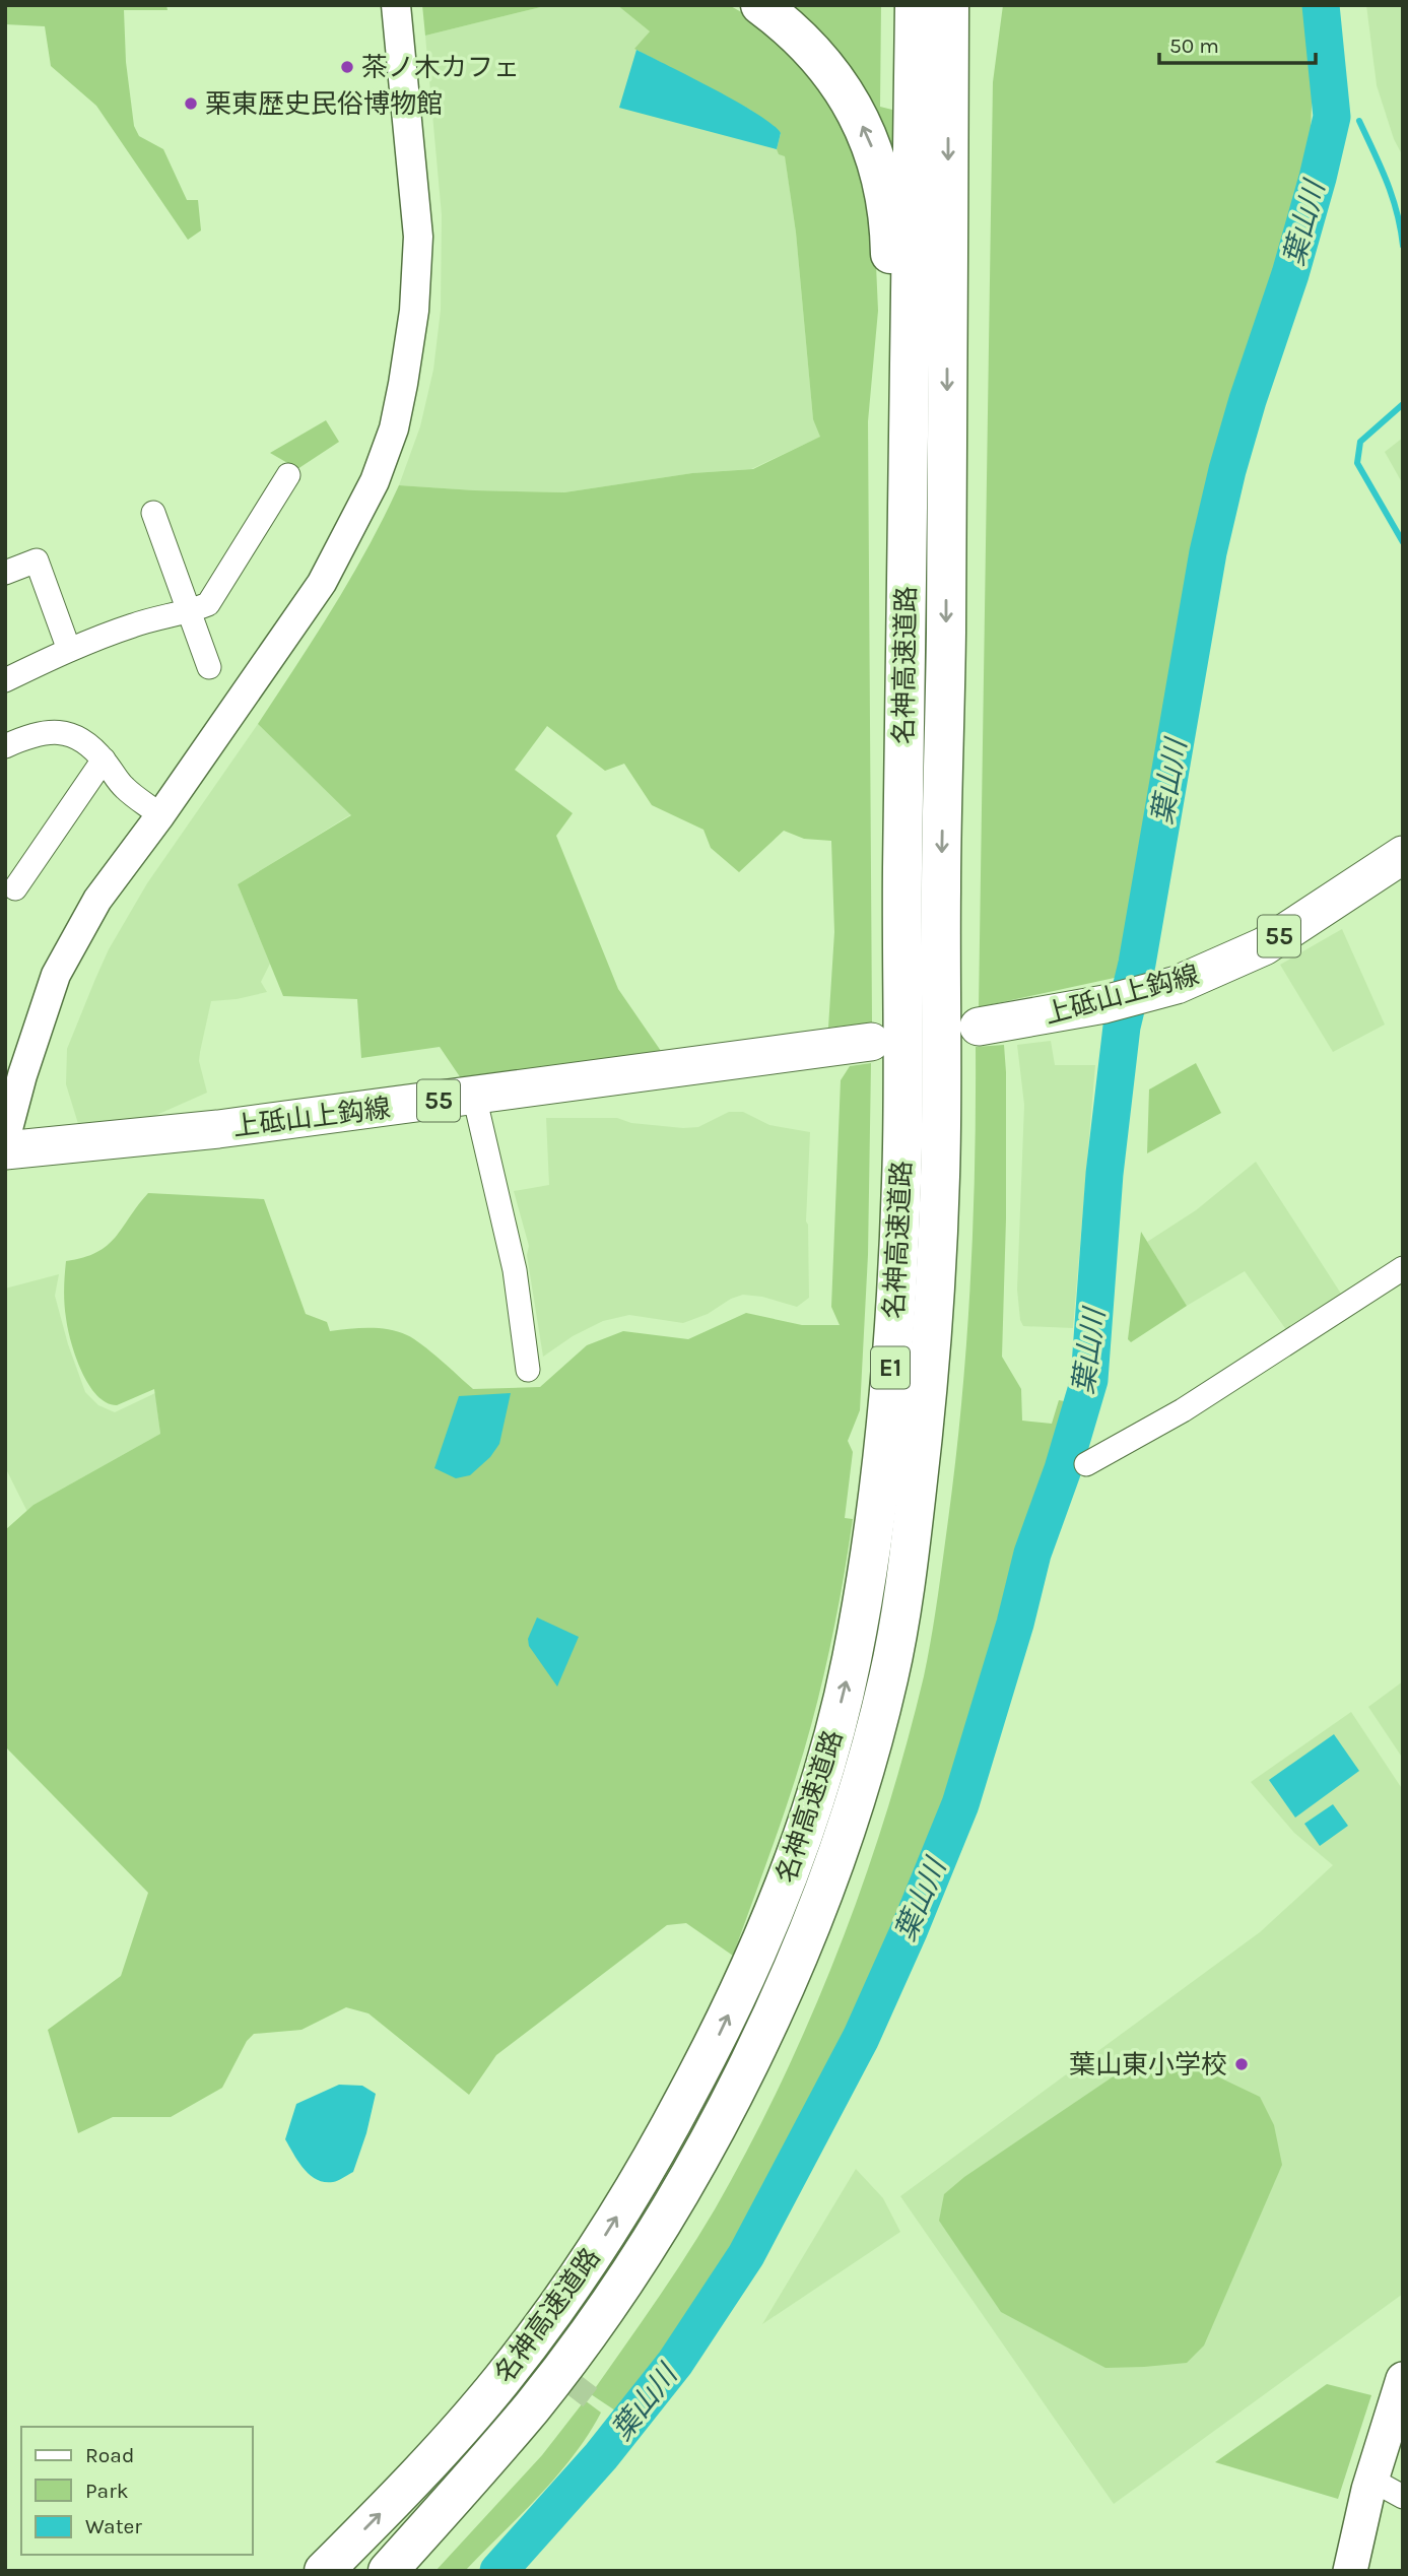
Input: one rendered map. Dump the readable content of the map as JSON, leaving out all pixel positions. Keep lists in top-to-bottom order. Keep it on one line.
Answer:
{"streets":{"highway":["名神高速道路","E1"],"main road":["55","上砥山上鈎線"]},"water":["葉山川"],"places":["茶ノ木カフェ","栗東歴史民俗博物館","葉山東小学校"],"legend":["Road","Park","Water"],"scale_bar":"50 m"}
